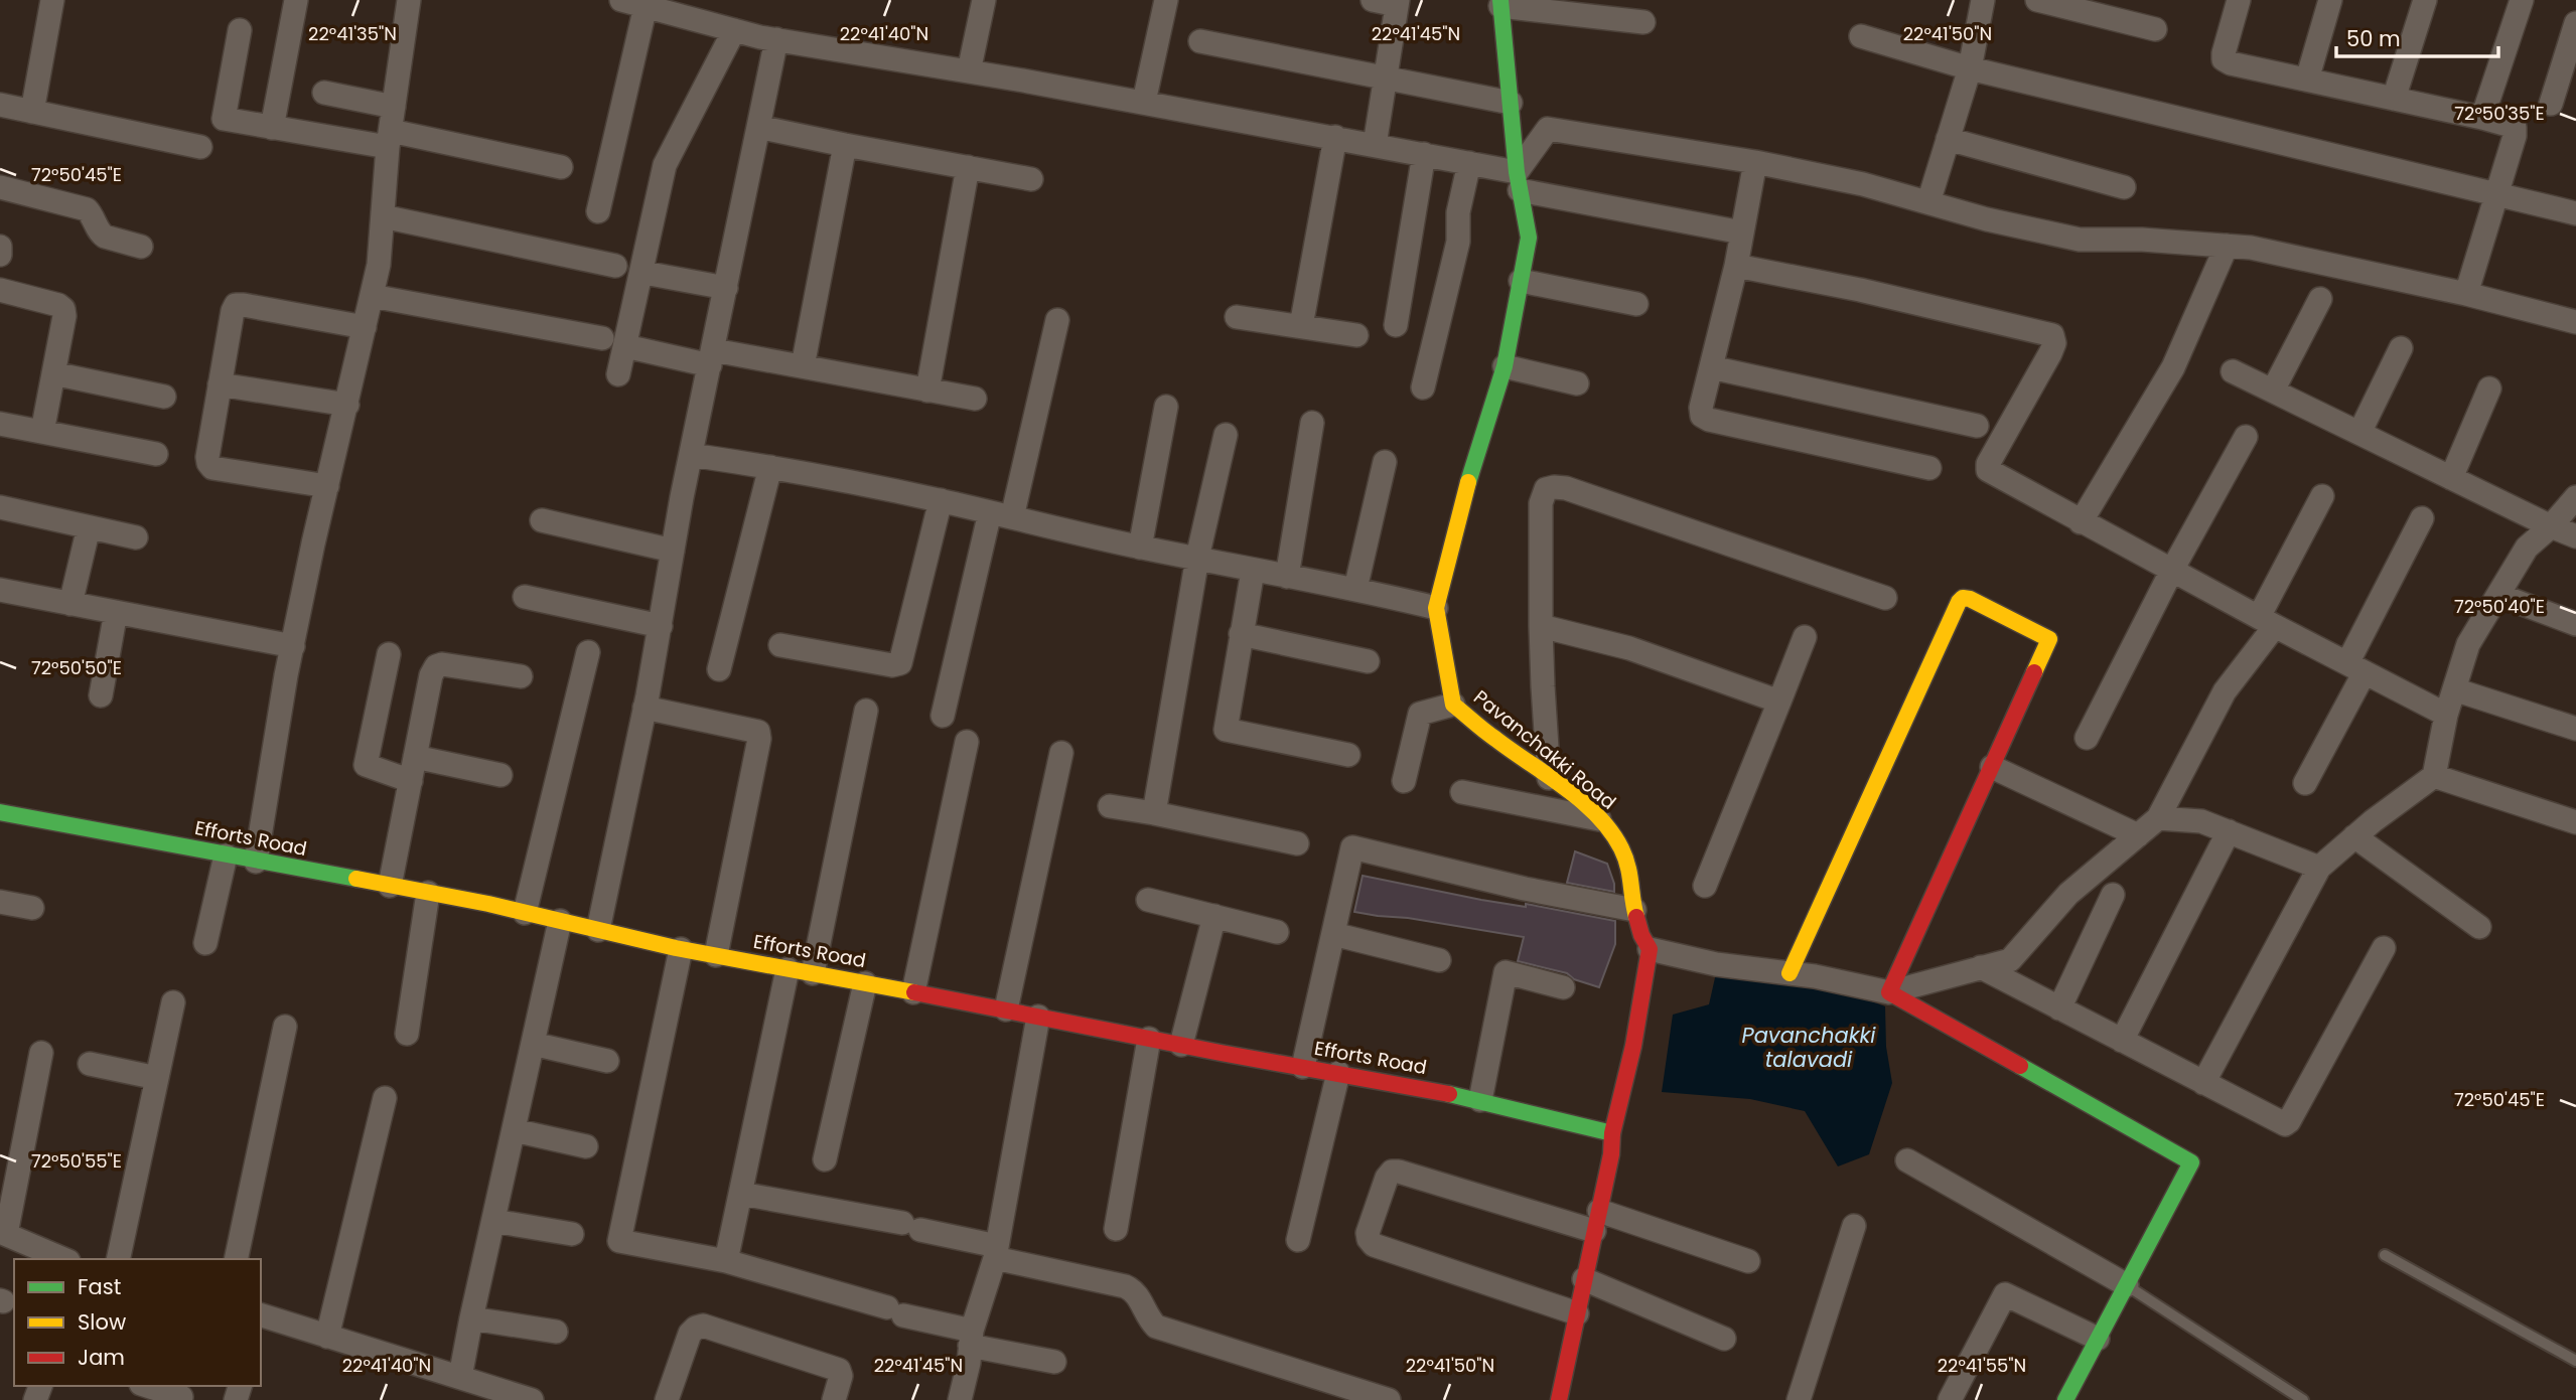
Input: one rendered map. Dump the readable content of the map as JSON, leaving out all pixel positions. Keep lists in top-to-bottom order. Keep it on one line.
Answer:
{"streets":{"street":["Pavanchakki Road","Efforts Road"]},"water":["Pavanchakki talavadi"],"legend":["Fast","Slow","Jam"],"scale_bar":"50 m","coordinates":["22°41'40\"N","22°41'45\"N","22°41'50\"N","22°41'35\"N","72°50'35\"E","72°50'45\"E","72°50'40\"E","72°50'50\"E","72°50'55\"E","22°41'55\"N"]}
